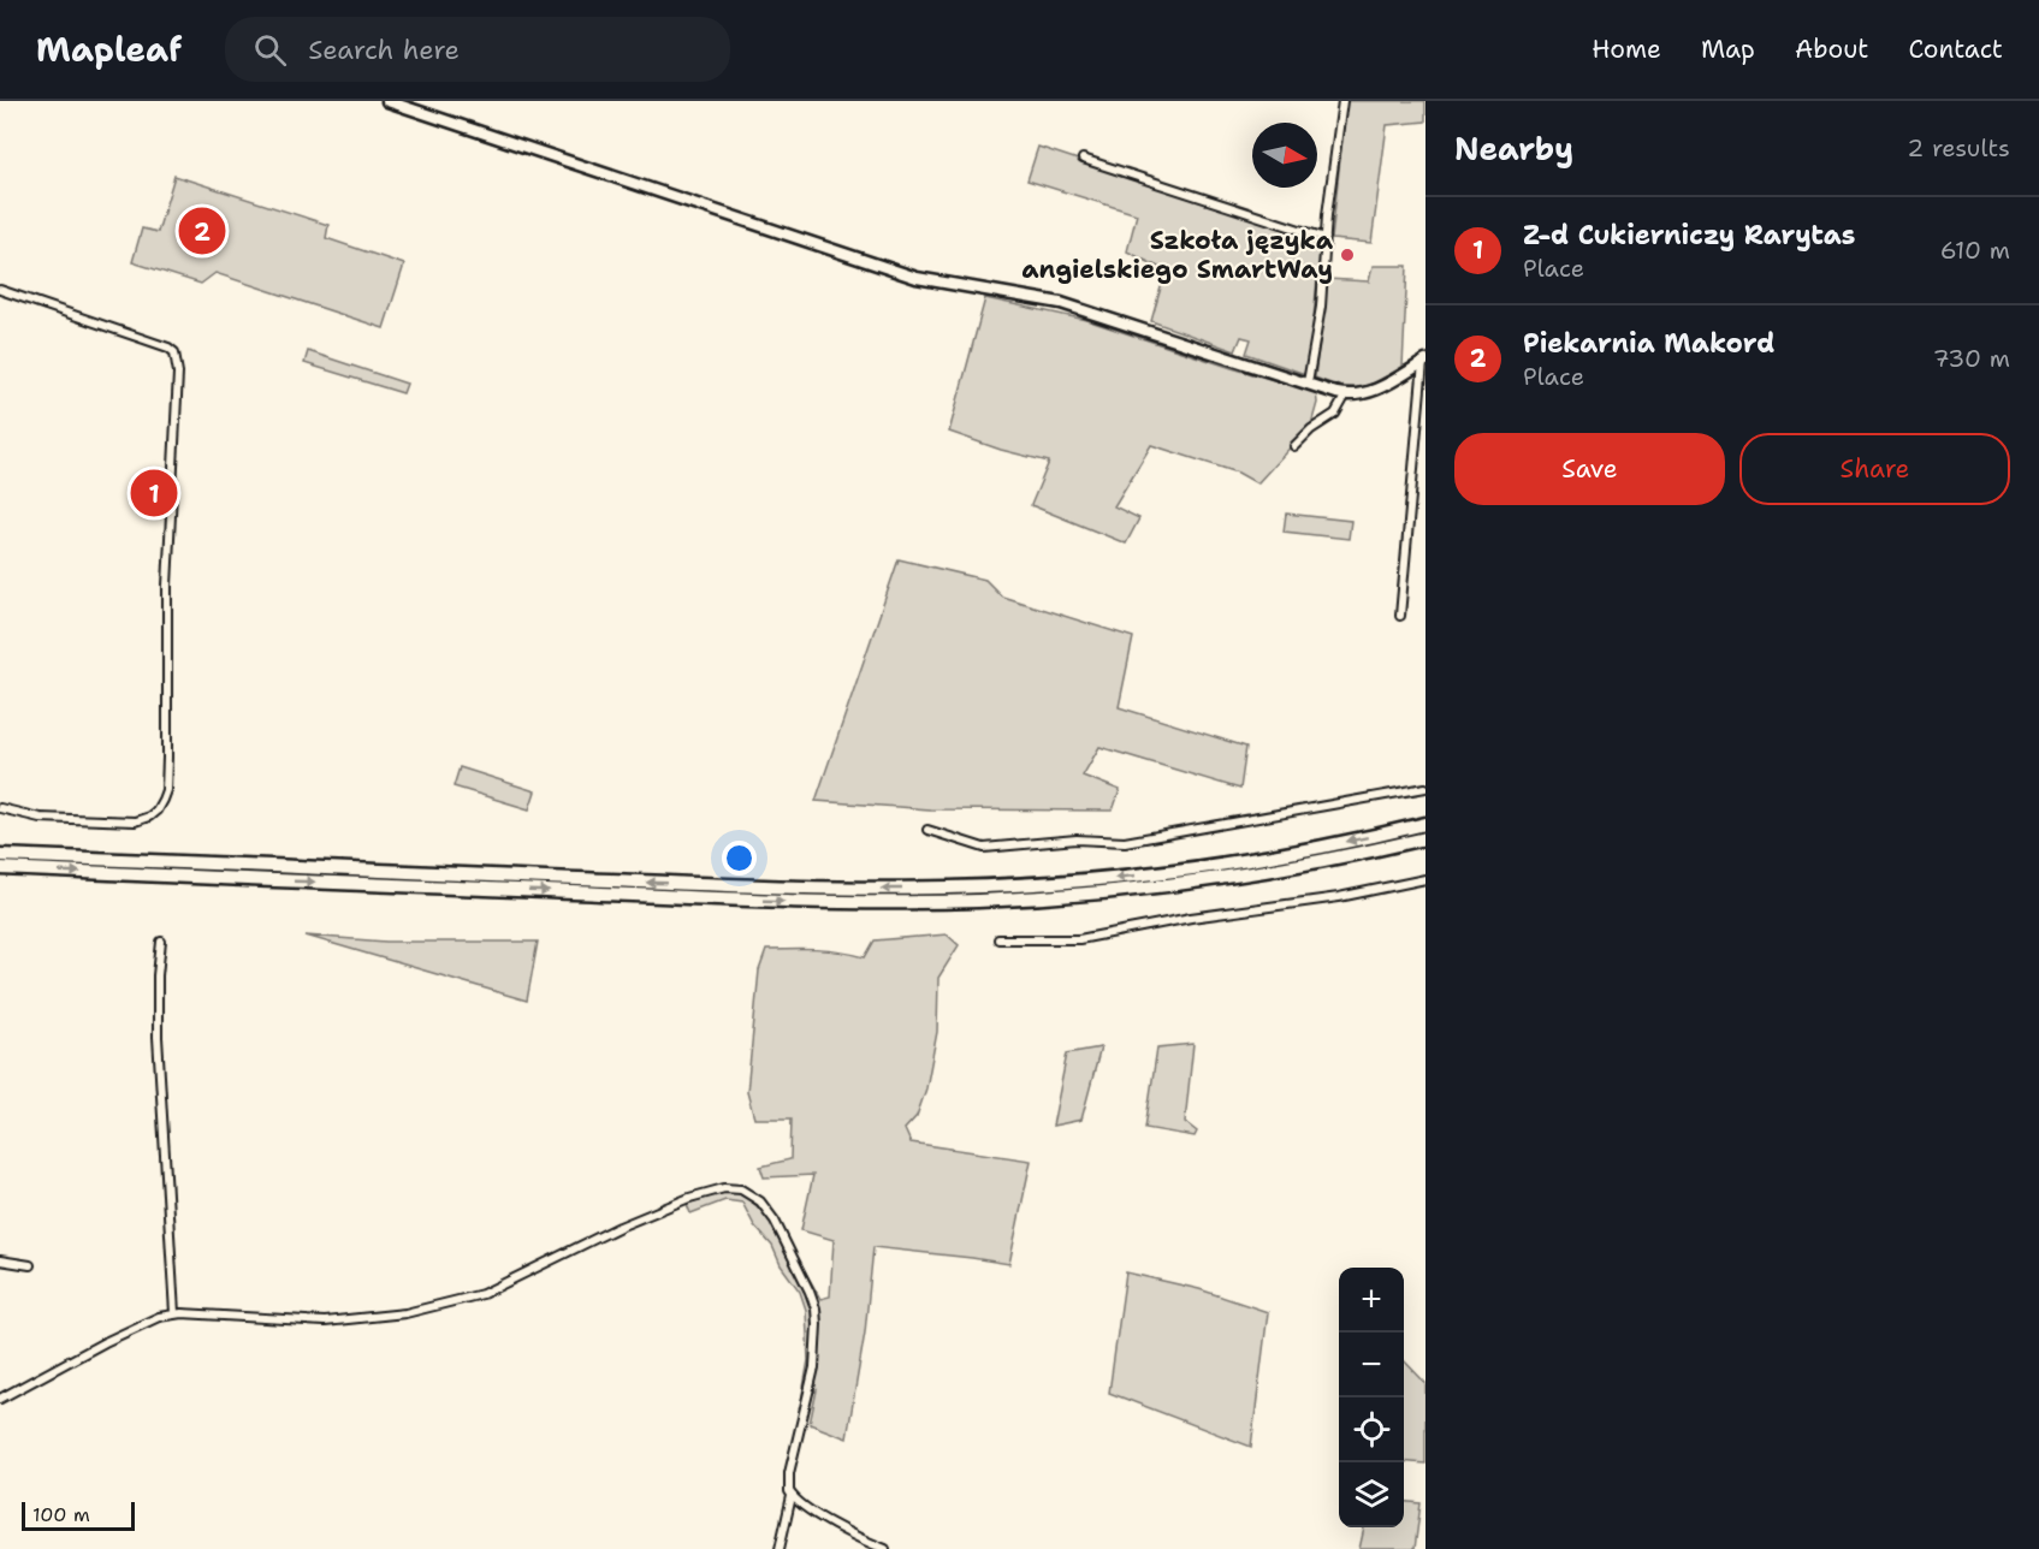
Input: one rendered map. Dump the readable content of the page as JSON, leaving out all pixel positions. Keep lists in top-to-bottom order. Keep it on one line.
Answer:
{"places":["Szkoła języka angielskiego SmartWay"],"scale_bar":"100 m","north":"right","page":{"header":"Mapleaf","search":"Search here","nav":["Home","Map","About","Contact"],"heading":["Nearby","2 results"],"list":[{"mark":"1","name":"Z-d Cukierniczy Rarytas","note":"Place","value":"610 m"},{"mark":"2","name":"Piekarnia Makord","note":"Place","value":"730 m"}],"pins":["2","1"],"buttons":["Save","Share"],"map_buttons":["+","−"],"scale":"100 m"}}
